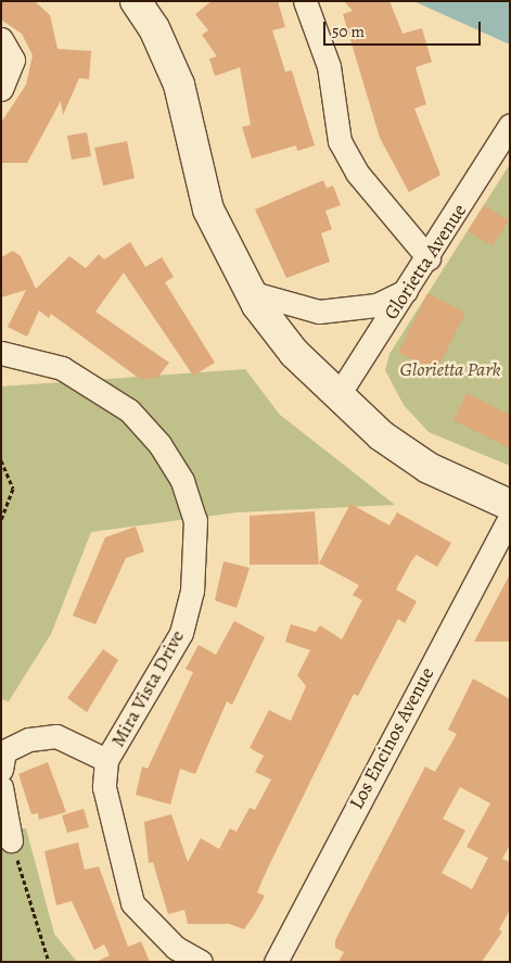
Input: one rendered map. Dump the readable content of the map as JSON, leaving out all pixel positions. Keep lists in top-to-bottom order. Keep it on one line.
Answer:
{"streets":{"street":["Glorietta Avenue","Mira Vista Drive","Los Encinos Avenue"]},"parks":["Glorietta Park"],"scale_bar":"50 m"}
